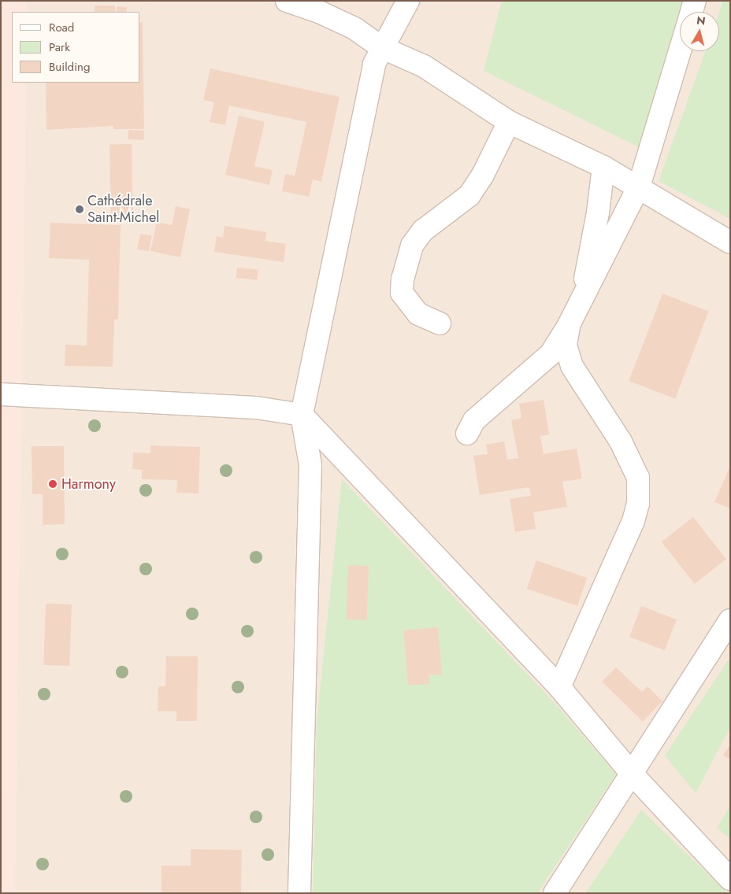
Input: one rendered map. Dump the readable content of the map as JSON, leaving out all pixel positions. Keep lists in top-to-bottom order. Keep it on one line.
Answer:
{"places":["Cathédrale Saint-Michel","Harmony"],"legend":["Road","Park","Building"],"north":"top"}
